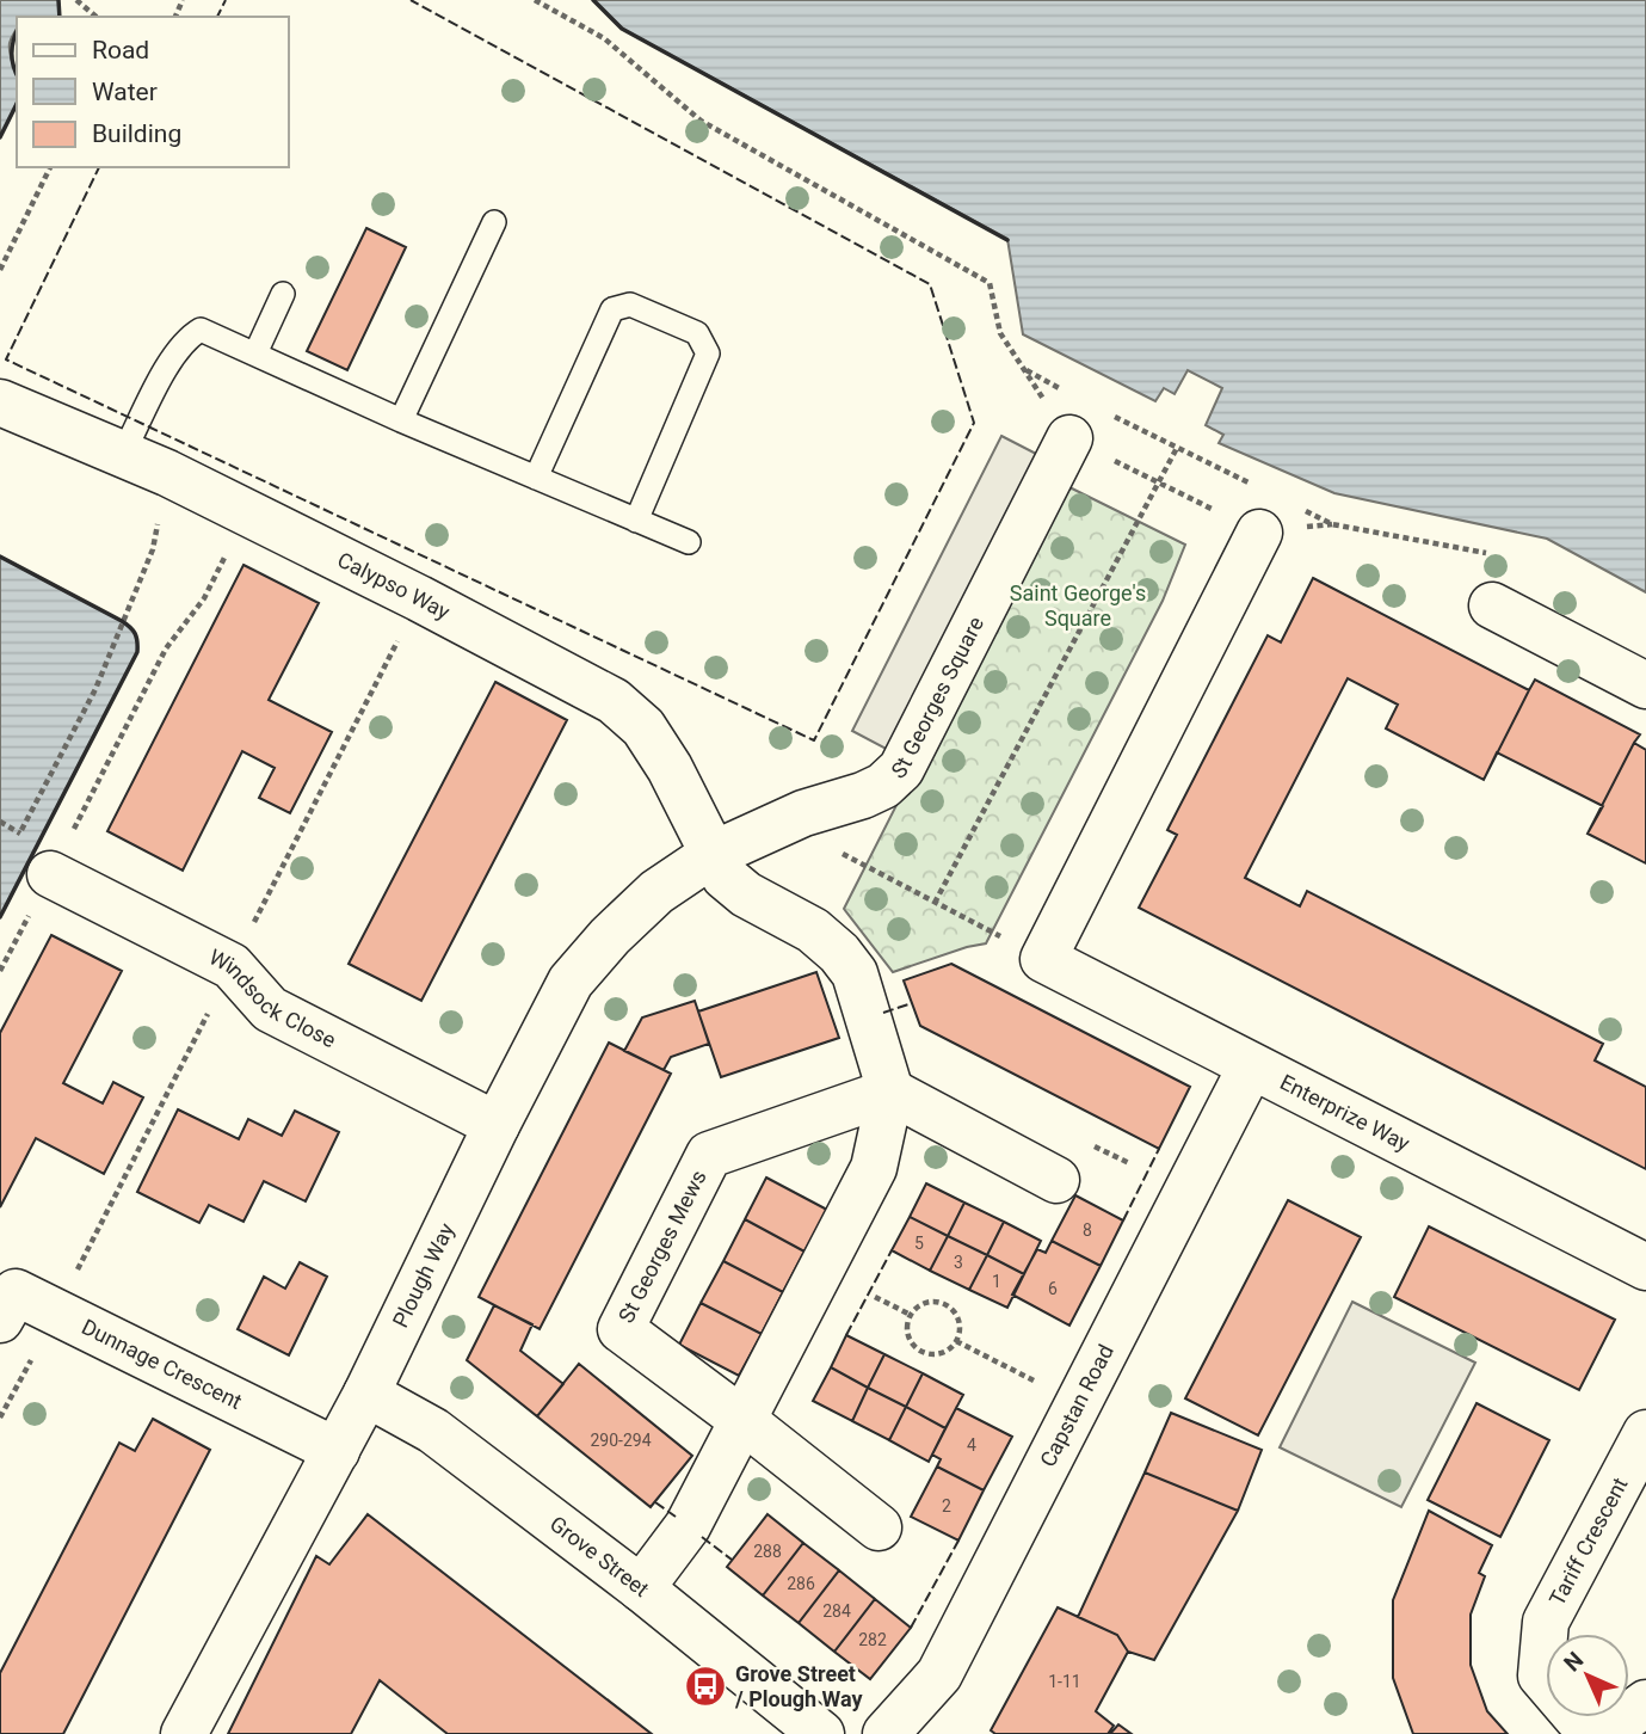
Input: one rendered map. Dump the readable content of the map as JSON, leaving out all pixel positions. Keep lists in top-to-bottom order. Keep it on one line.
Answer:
{"streets":{"street":["Calypso Way","St Georges Square","Windsock Close","Enterprize Way","St Georges Mews","Plough Way","Dunnage Crescent","Capstan Road","Tariff Crescent","Grove Street"]},"crossings":[["Calypso Way","St Georges Square"],["Calypso Way","Plough Way"],["St Georges Square","Plough Way"],["Windsock Close","Plough Way"],["Enterprize Way","Capstan Road"],["Plough Way","Dunnage Crescent"],["Plough Way","Grove Street"]],"parks":["Saint George's Square"],"places":{"bus stop":["Grove Street / Plough Way"]},"house_numbers":["8","5","3","1","6","290-294","4","2","288","286","284","282","1-11"],"legend":["Road","Water","Building"],"north":"top left"}
